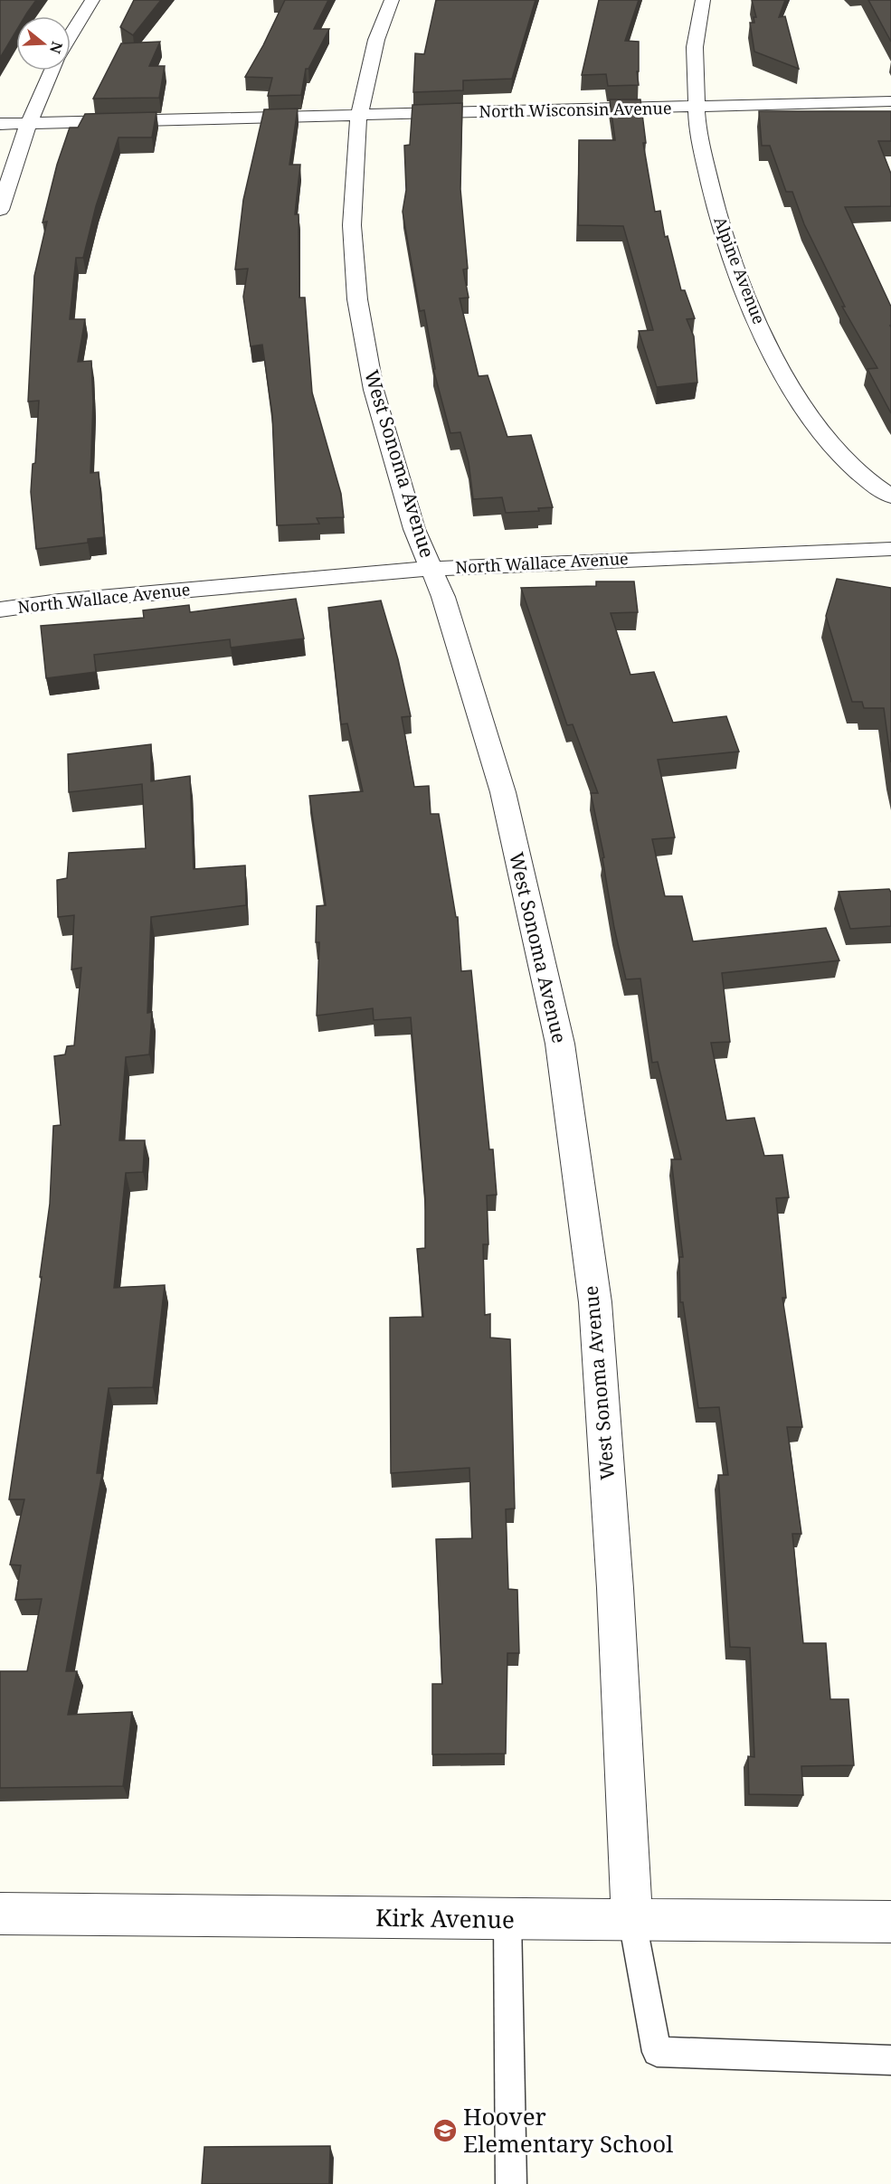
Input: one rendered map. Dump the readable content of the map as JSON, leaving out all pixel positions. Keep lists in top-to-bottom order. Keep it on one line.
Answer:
{"streets":{"street":["North Wisconsin Avenue","Alpine Avenue","West Sonoma Avenue","North Wallace Avenue","Kirk Avenue"]},"crossings":[["North Wisconsin Avenue","Alpine Avenue"],["North Wisconsin Avenue","West Sonoma Avenue"],["West Sonoma Avenue","North Wallace Avenue"],["West Sonoma Avenue","Kirk Avenue"]],"places":{"school or university":["Hoover Elementary School"]},"north":"right"}
